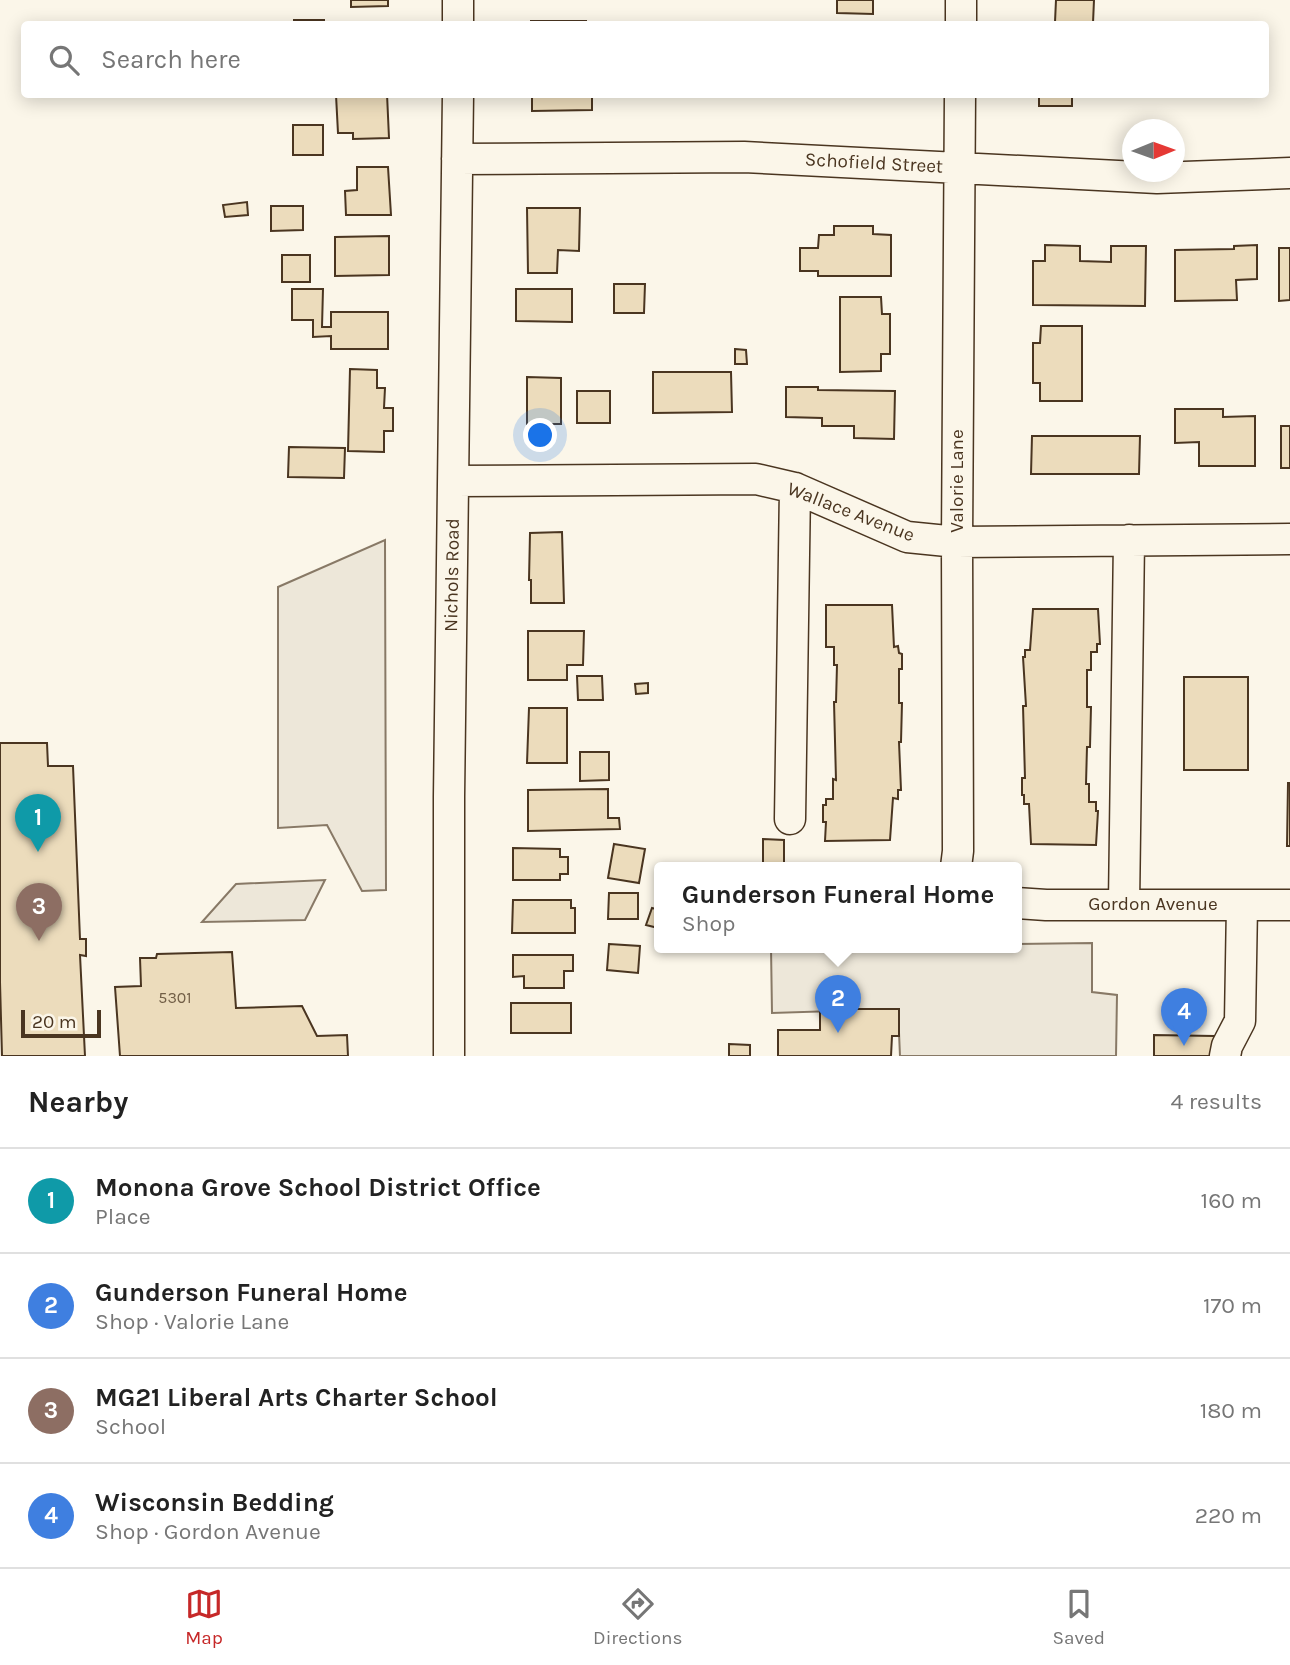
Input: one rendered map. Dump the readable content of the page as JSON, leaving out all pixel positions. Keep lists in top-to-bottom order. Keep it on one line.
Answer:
{"streets":{"street":["Schofield Street","Valorie Lane","Wallace Avenue","Nichols Road","Gordon Avenue"]},"crossings":[["Schofield Street","Valorie Lane"],["Schofield Street","Nichols Road"],["Valorie Lane","Wallace Avenue"],["Wallace Avenue","Nichols Road"]],"house_numbers":["5301"],"scale_bar":"20 m","north":"right","page":{"search":"Search here","pins":["1","3","2","4"],"popup":["Gunderson Funeral Home","Shop"],"scale":"20 m","heading":["Nearby","4 results"],"list":[{"mark":"1","name":"Monona Grove School District Office","note":"Place","value":"160 m"},{"mark":"2","name":"Gunderson Funeral Home","note":"Shop · Valorie Lane","value":"170 m"},{"mark":"3","name":"MG21 Liberal Arts Charter School","note":"School","value":"180 m"},{"mark":"4","name":"Wisconsin Bedding","note":"Shop · Gordon Avenue","value":"220 m"}],"nav":["Map","Directions","Saved"]}}
